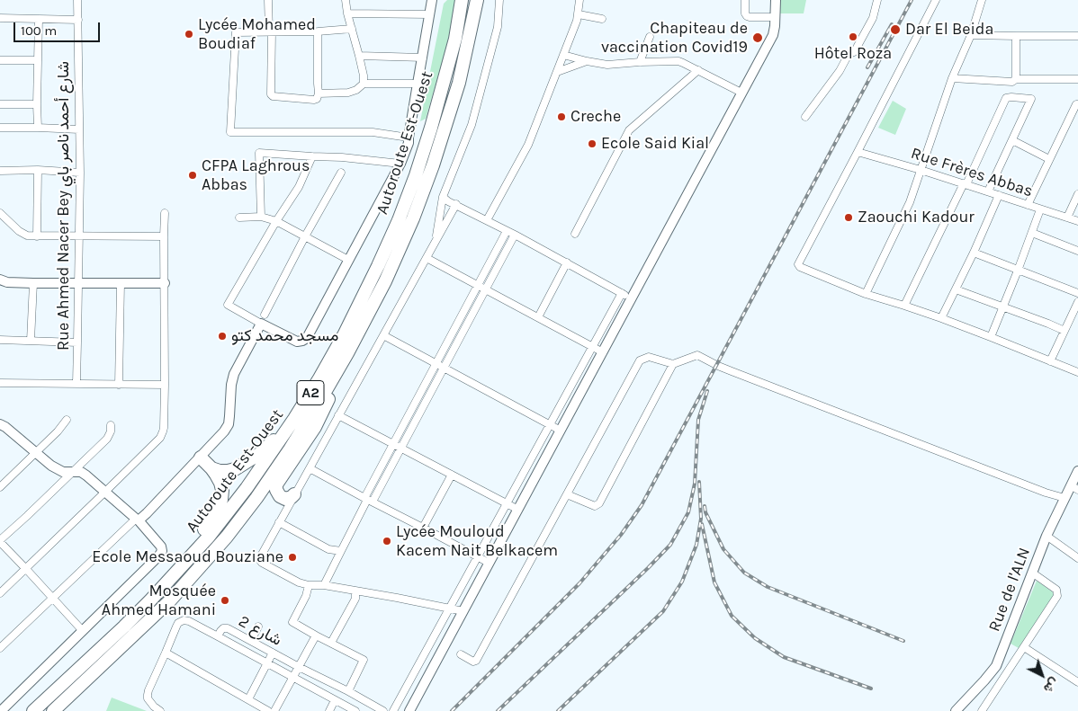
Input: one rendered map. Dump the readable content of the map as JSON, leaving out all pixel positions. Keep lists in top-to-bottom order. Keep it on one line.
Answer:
{"streets":{"highway":["Autoroute Est-Ouest","A2"],"street":["Rue Frères Abbas","Rue Ahmed Nacer Bey شارع أحمد ناصر باي","Rue de l'ALN","شارع 2"]},"places":["Dar El Beida","Lycée Mohamed Boudiaf","Hôtel Roza","Chapiteau de vaccination Covid19","Creche","Ecole Said Kial","CFPA Laghrous Abbas","Zaouchi Kadour","مسجد محمد كتو","Lycée Mouloud Kacem Nait Belkacem","Ecole Messaoud Bouziane","Mosquée Ahmed Hamani"],"scale_bar":"100 m","north":"bottom right"}
